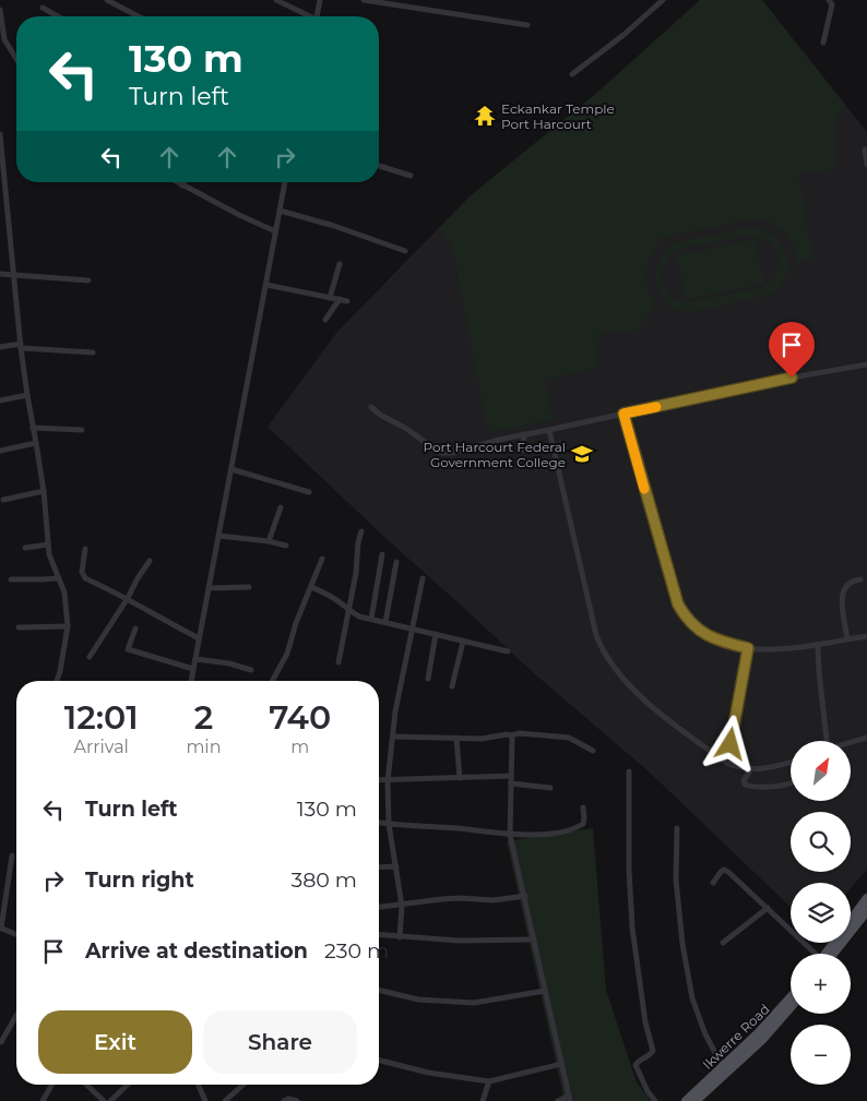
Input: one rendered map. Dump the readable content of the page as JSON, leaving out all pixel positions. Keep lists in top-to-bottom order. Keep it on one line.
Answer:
{"streets":{"main road":["Ikwerre Road"]},"places":{"temple":["Eckankar Temple Port Harcourt"],"school or university":["Port Harcourt Federal Government College"]},"north":"top right","page":{"turn":["130 m","Turn left"],"eta":["12:01","Arrival","2","min","740","m"],"map_buttons":["+","−"],"list":[{"name":"Turn left","value":"130 m"},{"name":"Turn right","value":"380 m"},{"name":"Arrive at destination","value":"230 m"}],"buttons":["Exit","Share"]}}
